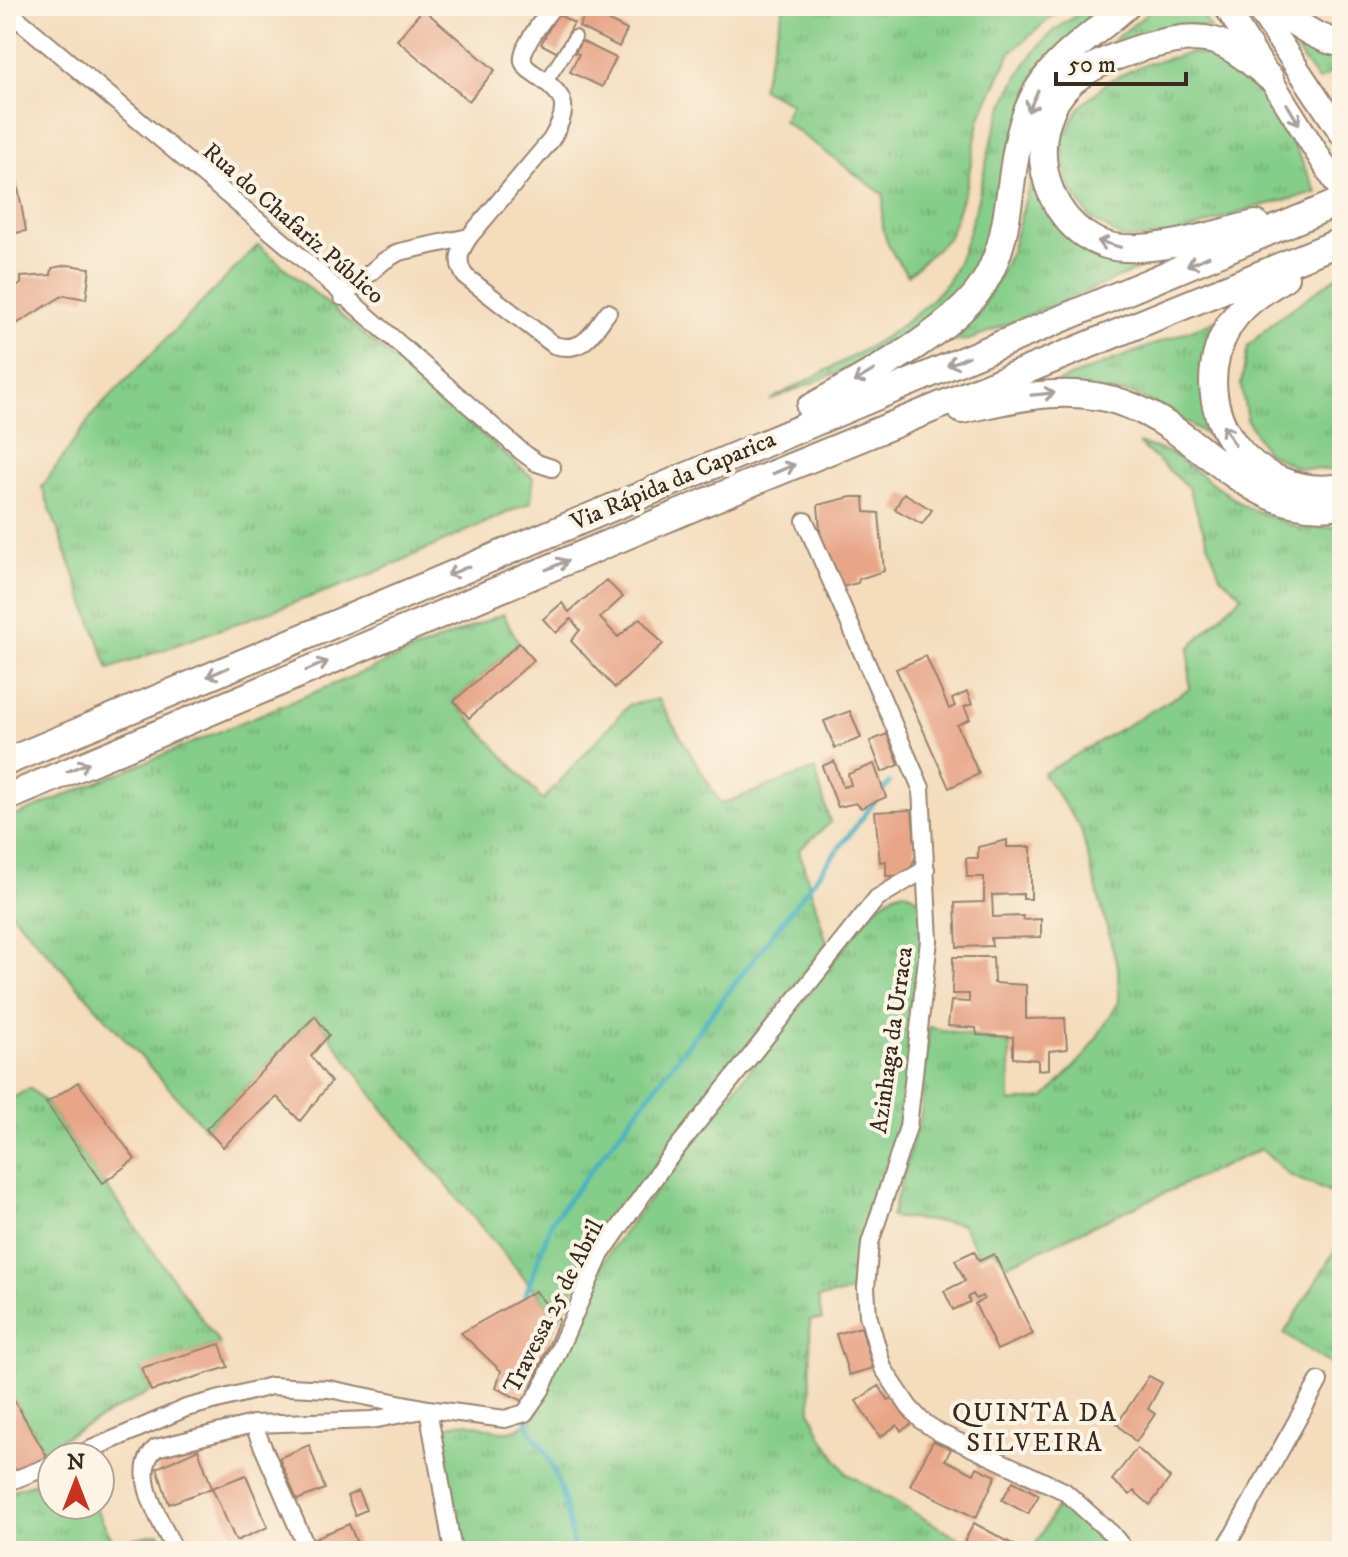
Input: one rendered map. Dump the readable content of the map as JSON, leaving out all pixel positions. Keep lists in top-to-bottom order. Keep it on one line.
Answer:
{"streets":{"highway":["Via Rápida da Caparica"],"street":["Rua do Chafariz Público","Azinhaga da Urraca","Travessa 25 de Abril"]},"crossings":[["Azinhaga da Urraca","Travessa 25 de Abril"]],"districts":["QUINTA DA SILVEIRA"],"scale_bar":"50 m","north":"top"}
